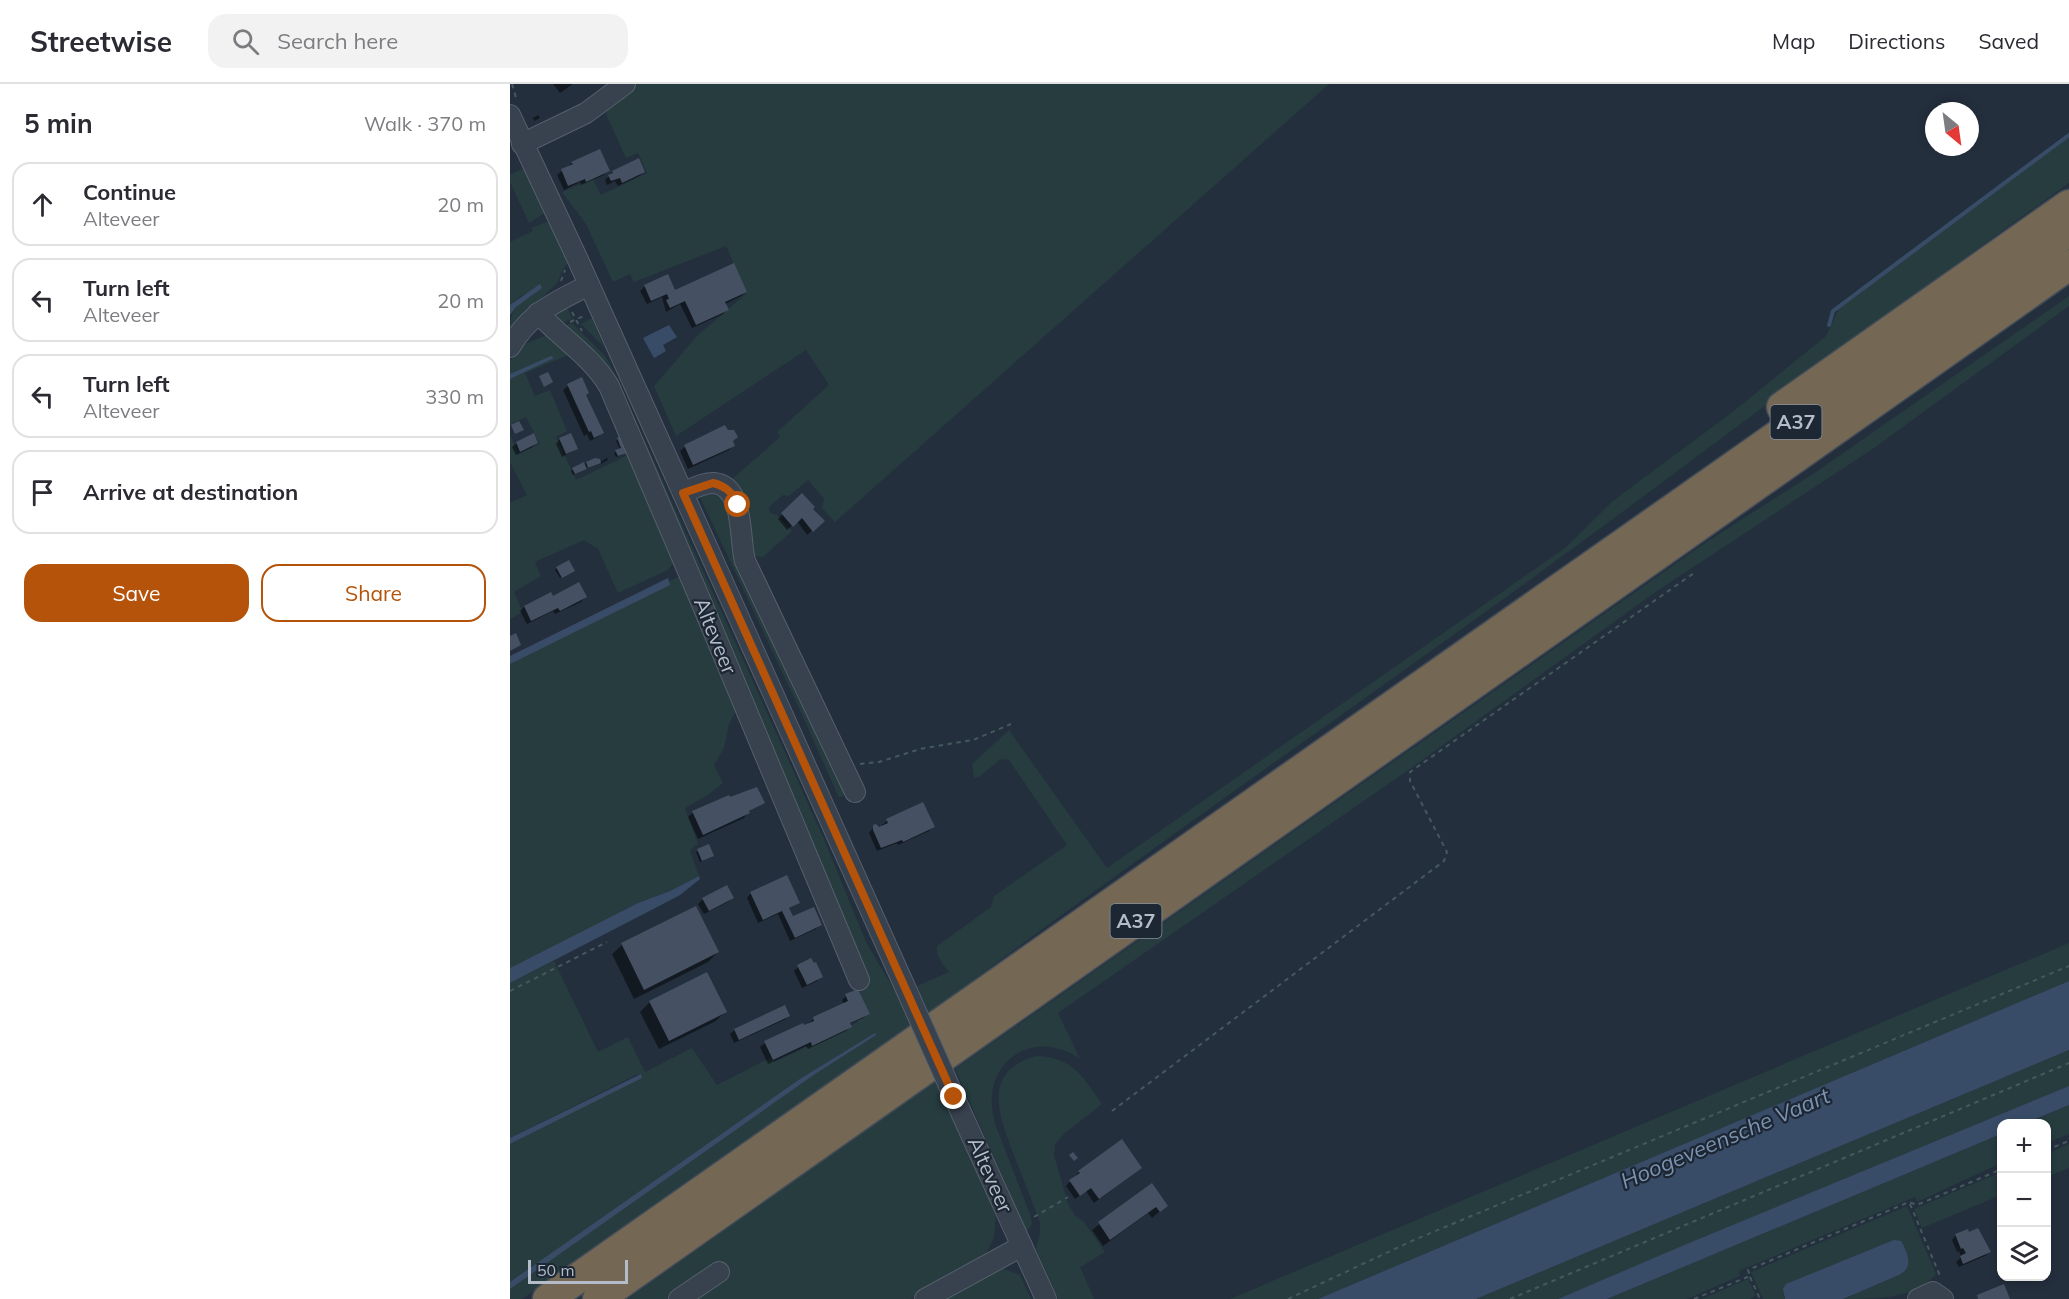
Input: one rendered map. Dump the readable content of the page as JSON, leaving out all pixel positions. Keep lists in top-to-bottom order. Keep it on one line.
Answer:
{"streets":{"highway":["A37"],"street":["Alteveer"]},"water":["Hoogeveensche Vaart"],"scale_bar":"50 m","north":"bottom right","page":{"header":"Streetwise","search":"Search here","nav":["Map","Directions","Saved"],"heading":["5 min","Walk · 370 m"],"list":[["Continue","Alteveer","20 m"],["Turn left","Alteveer","20 m"],["Turn left","Alteveer","330 m"],"Arrive at destination"],"buttons":["Save","Share"],"map_buttons":["+","−"],"scale":"50 m"}}
